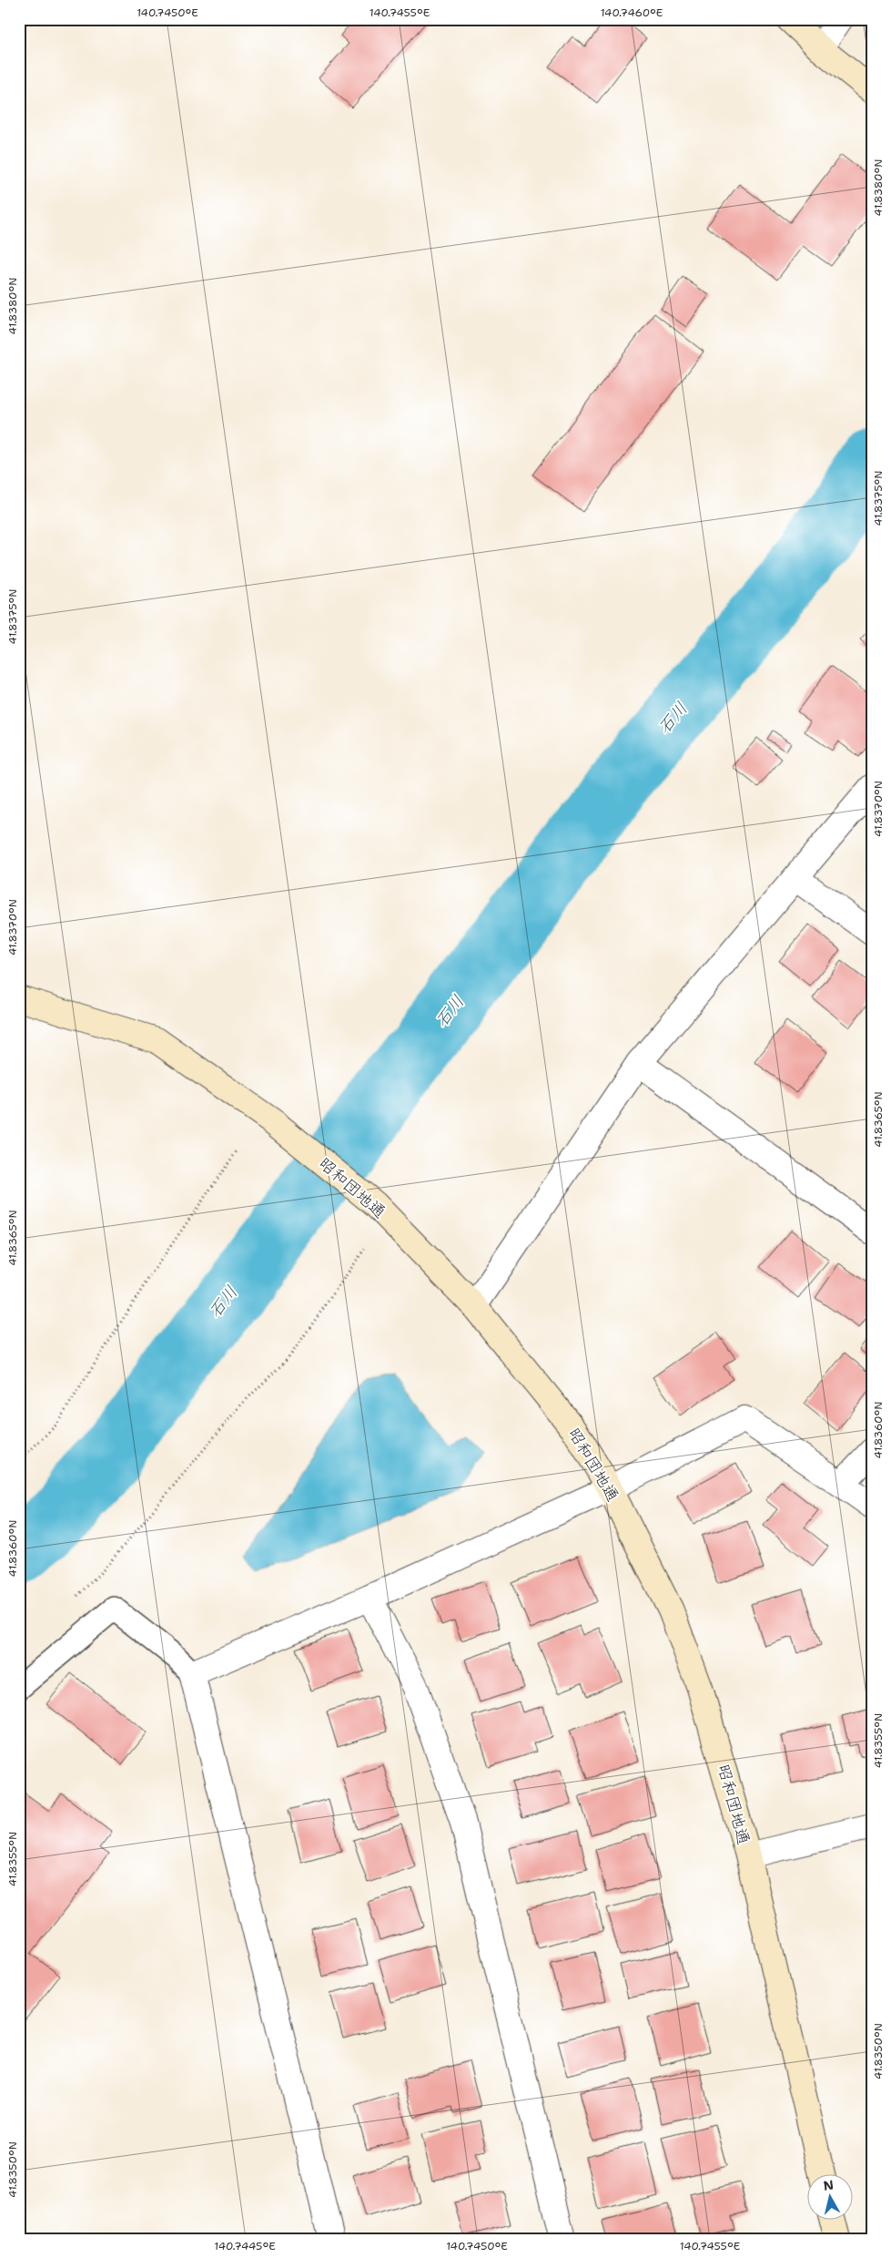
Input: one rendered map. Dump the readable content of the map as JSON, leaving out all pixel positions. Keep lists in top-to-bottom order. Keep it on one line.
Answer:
{"streets":{"street":["昭和団地通"]},"water":["石川"],"north":"top","coordinates":["140.7450°E","140.7455°E","140.7460°E","41.8380°N","41.8375°N","41.8370°N","41.8365°N","41.8360°N","41.8355°N","41.8350°N","140.7445°E"]}
